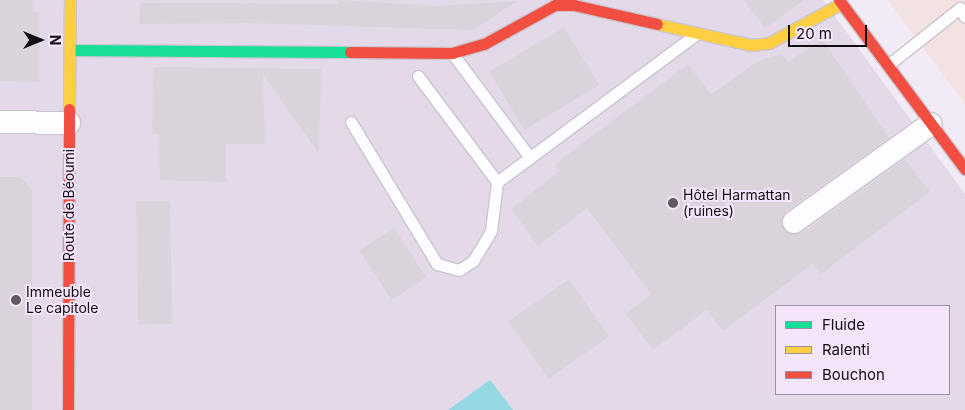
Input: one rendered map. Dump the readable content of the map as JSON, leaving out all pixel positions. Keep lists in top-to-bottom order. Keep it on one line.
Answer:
{"streets":{"street":["Route de Béoumi"]},"places":["Hôtel Harmattan (ruines)","Immeuble Le capitole"],"legend":["Fluide","Ralenti","Bouchon"],"scale_bar":"20 m","north":"right"}
